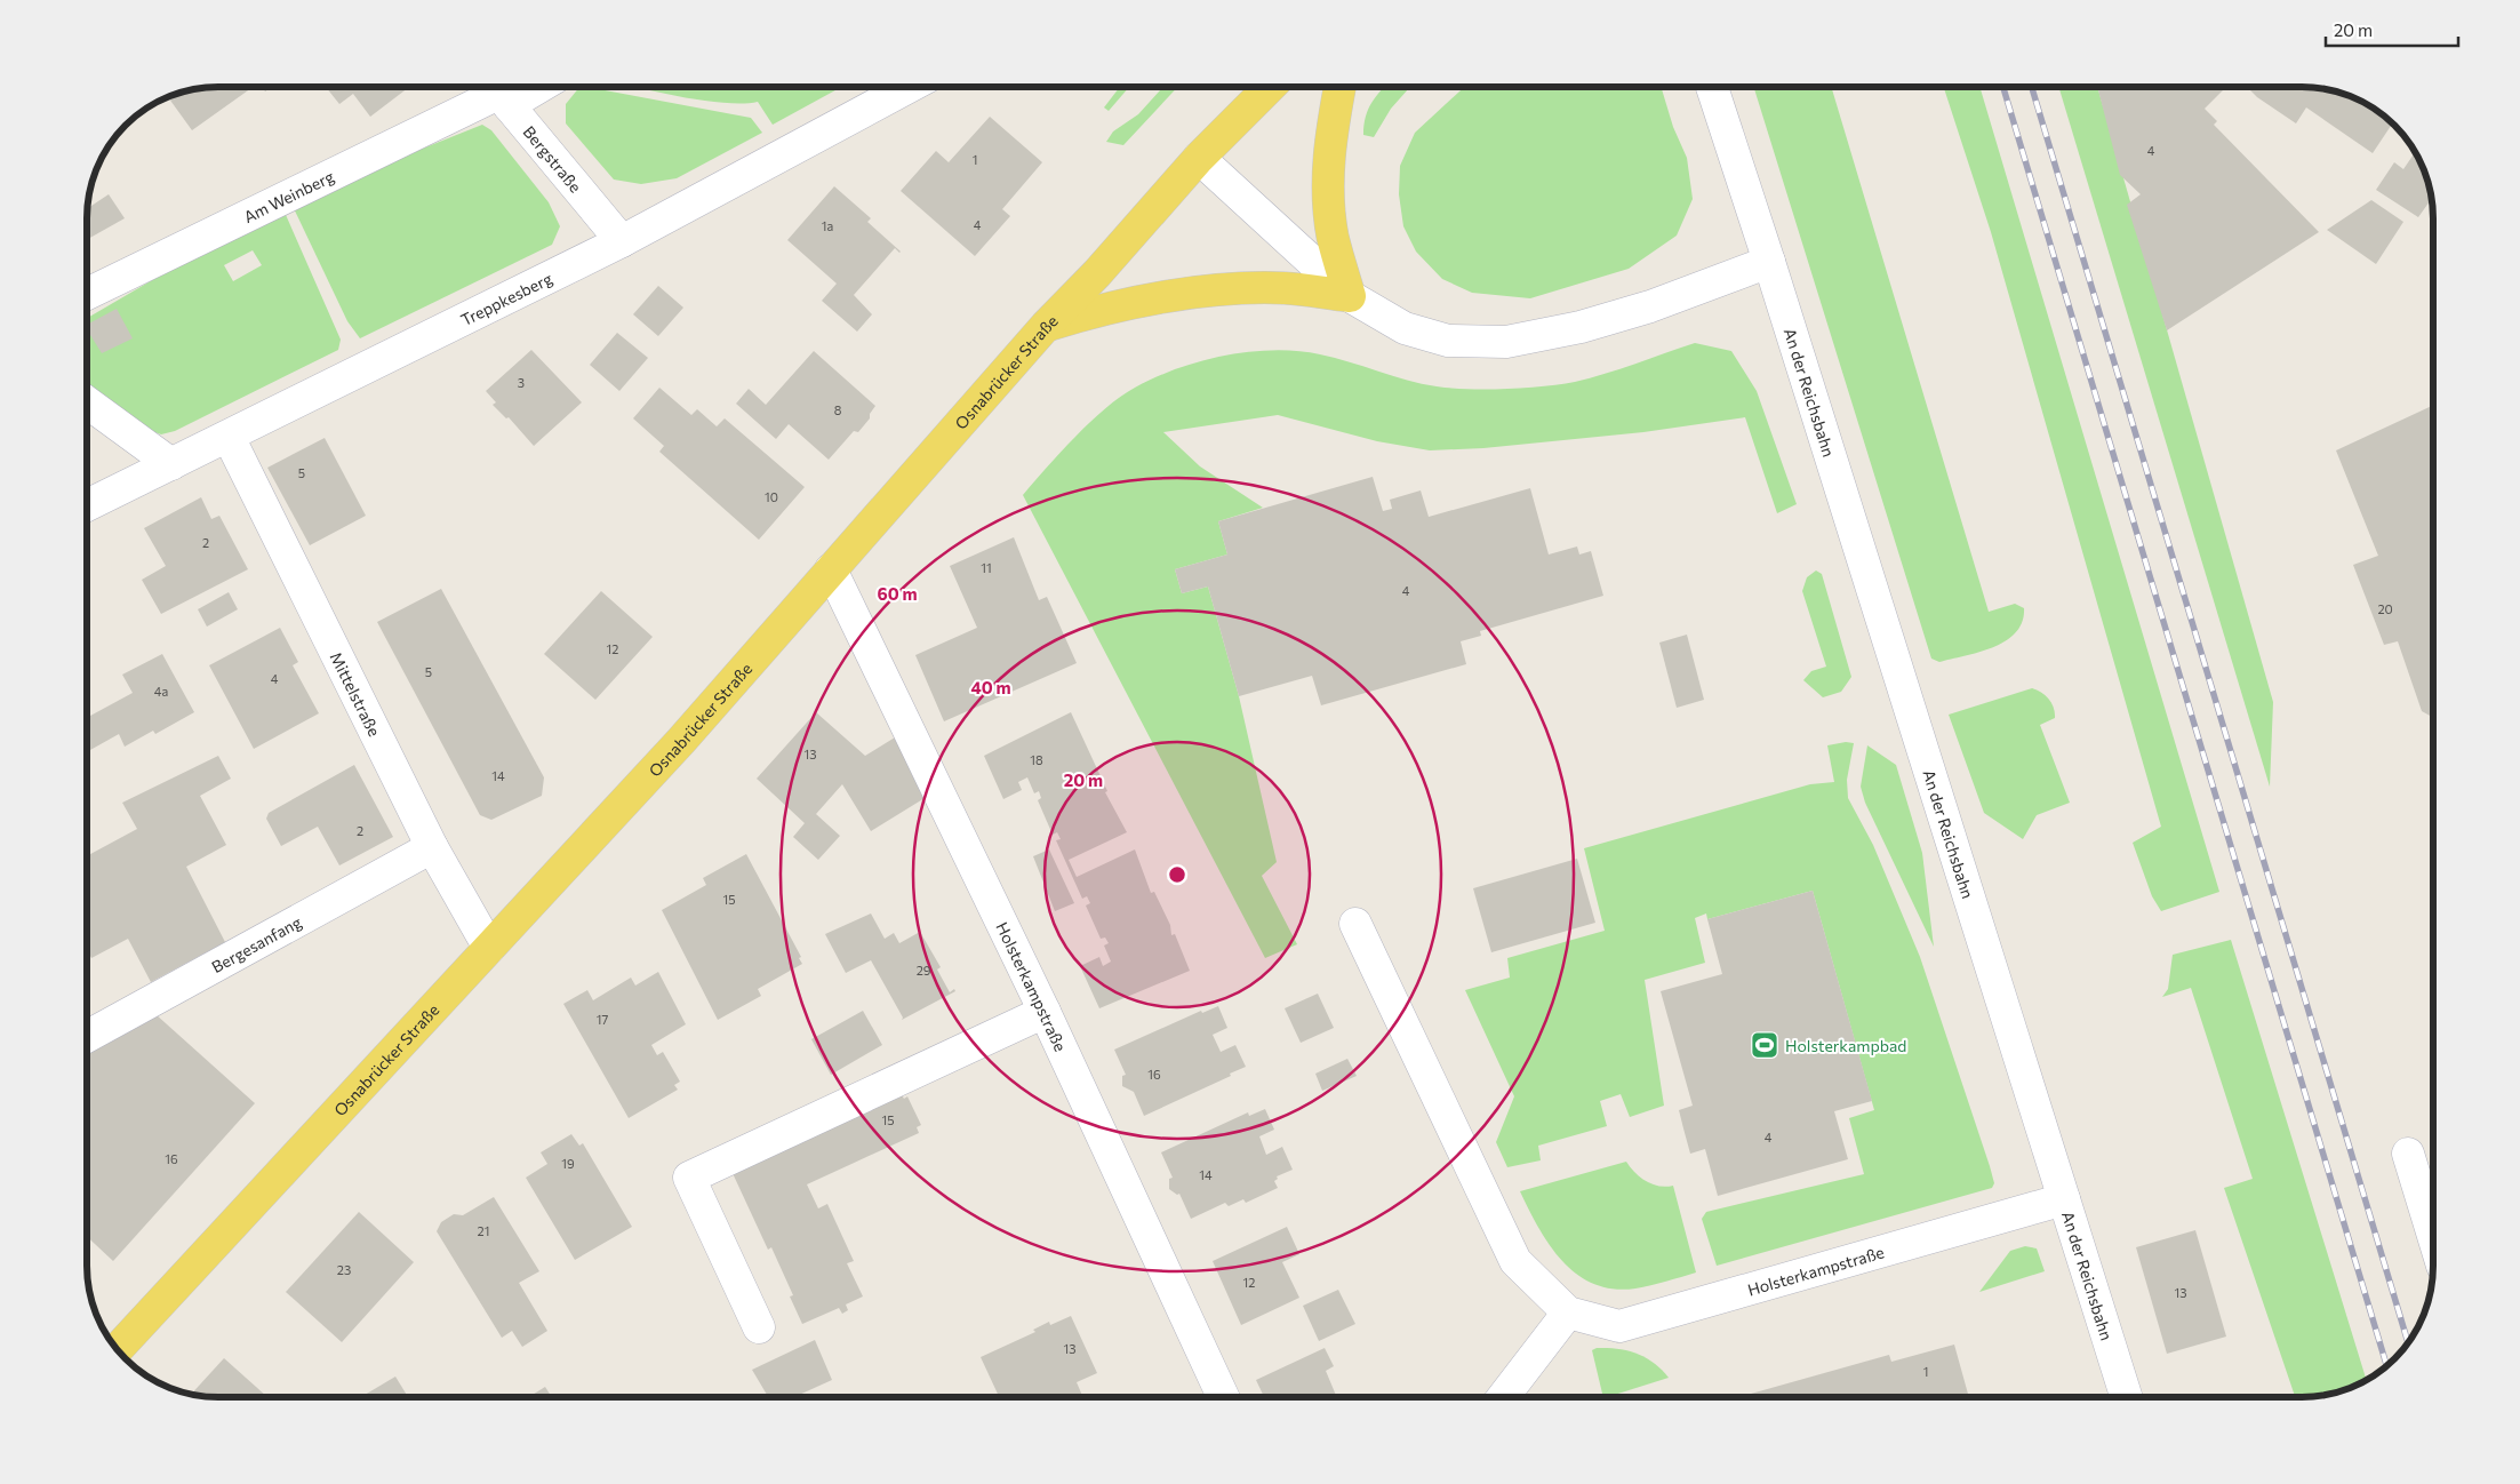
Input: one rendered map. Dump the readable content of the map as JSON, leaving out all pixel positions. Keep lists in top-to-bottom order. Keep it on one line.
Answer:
{"streets":{"main road":["Osnabrücker Straße"],"street":["Bergstraße","Am Weinberg","Treppkesberg","An der Reichsbahn","Mittelstraße","Bergesanfang","Holsterkampstraße"]},"crossings":[["Bergstraße","Am Weinberg"],["Bergstraße","Treppkesberg"],["Treppkesberg","Mittelstraße"],["Osnabrücker Straße","Mittelstraße"],["Osnabrücker Straße","Holsterkampstraße"],["An der Reichsbahn","Holsterkampstraße"],["Mittelstraße","Bergesanfang"]],"places":{"sports":["Holsterkampbad"]},"house_numbers":["4","1","4","1a","3","8","5","10","2","11","4","20","12","5","4","4a","13","18","14","2","15","29","17","16","15","4","16","19","14","21","23","12","13","13","1"],"scale_bar":"20 m","rings":["60 m","40 m","20 m"]}
